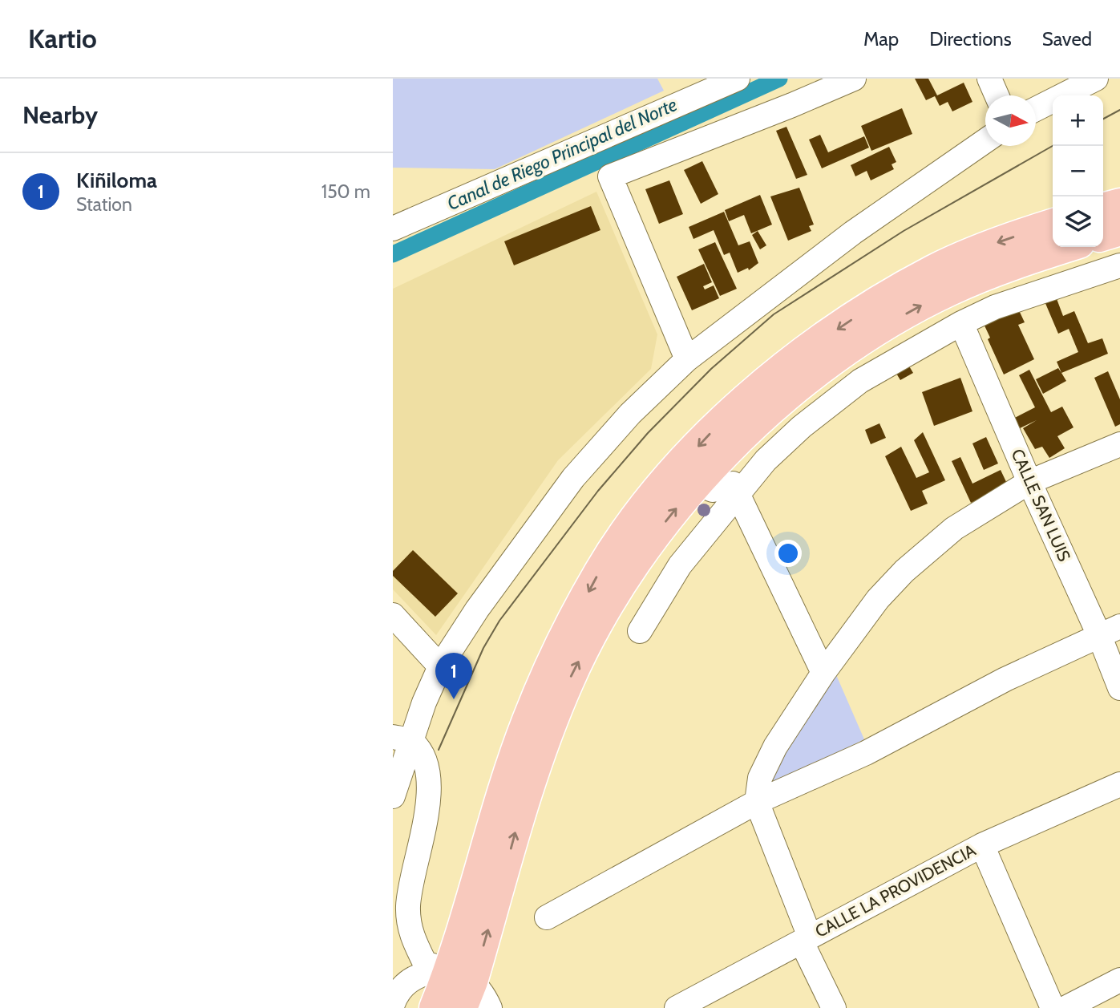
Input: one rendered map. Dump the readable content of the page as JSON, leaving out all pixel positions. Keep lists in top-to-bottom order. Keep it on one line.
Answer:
{"streets":{"street":["CALLE SAN LUIS","CALLE LA PROVIDENCIA"]},"water":["Canal de Riego Principal del Norte"],"north":"right","page":{"header":"Kartio","nav":["Map","Directions","Saved"],"heading":"Nearby","map_buttons":["+","−"],"list":[{"mark":"1","name":"Kiñiloma","note":"Station","value":"150 m"}],"pins":"1"}}
